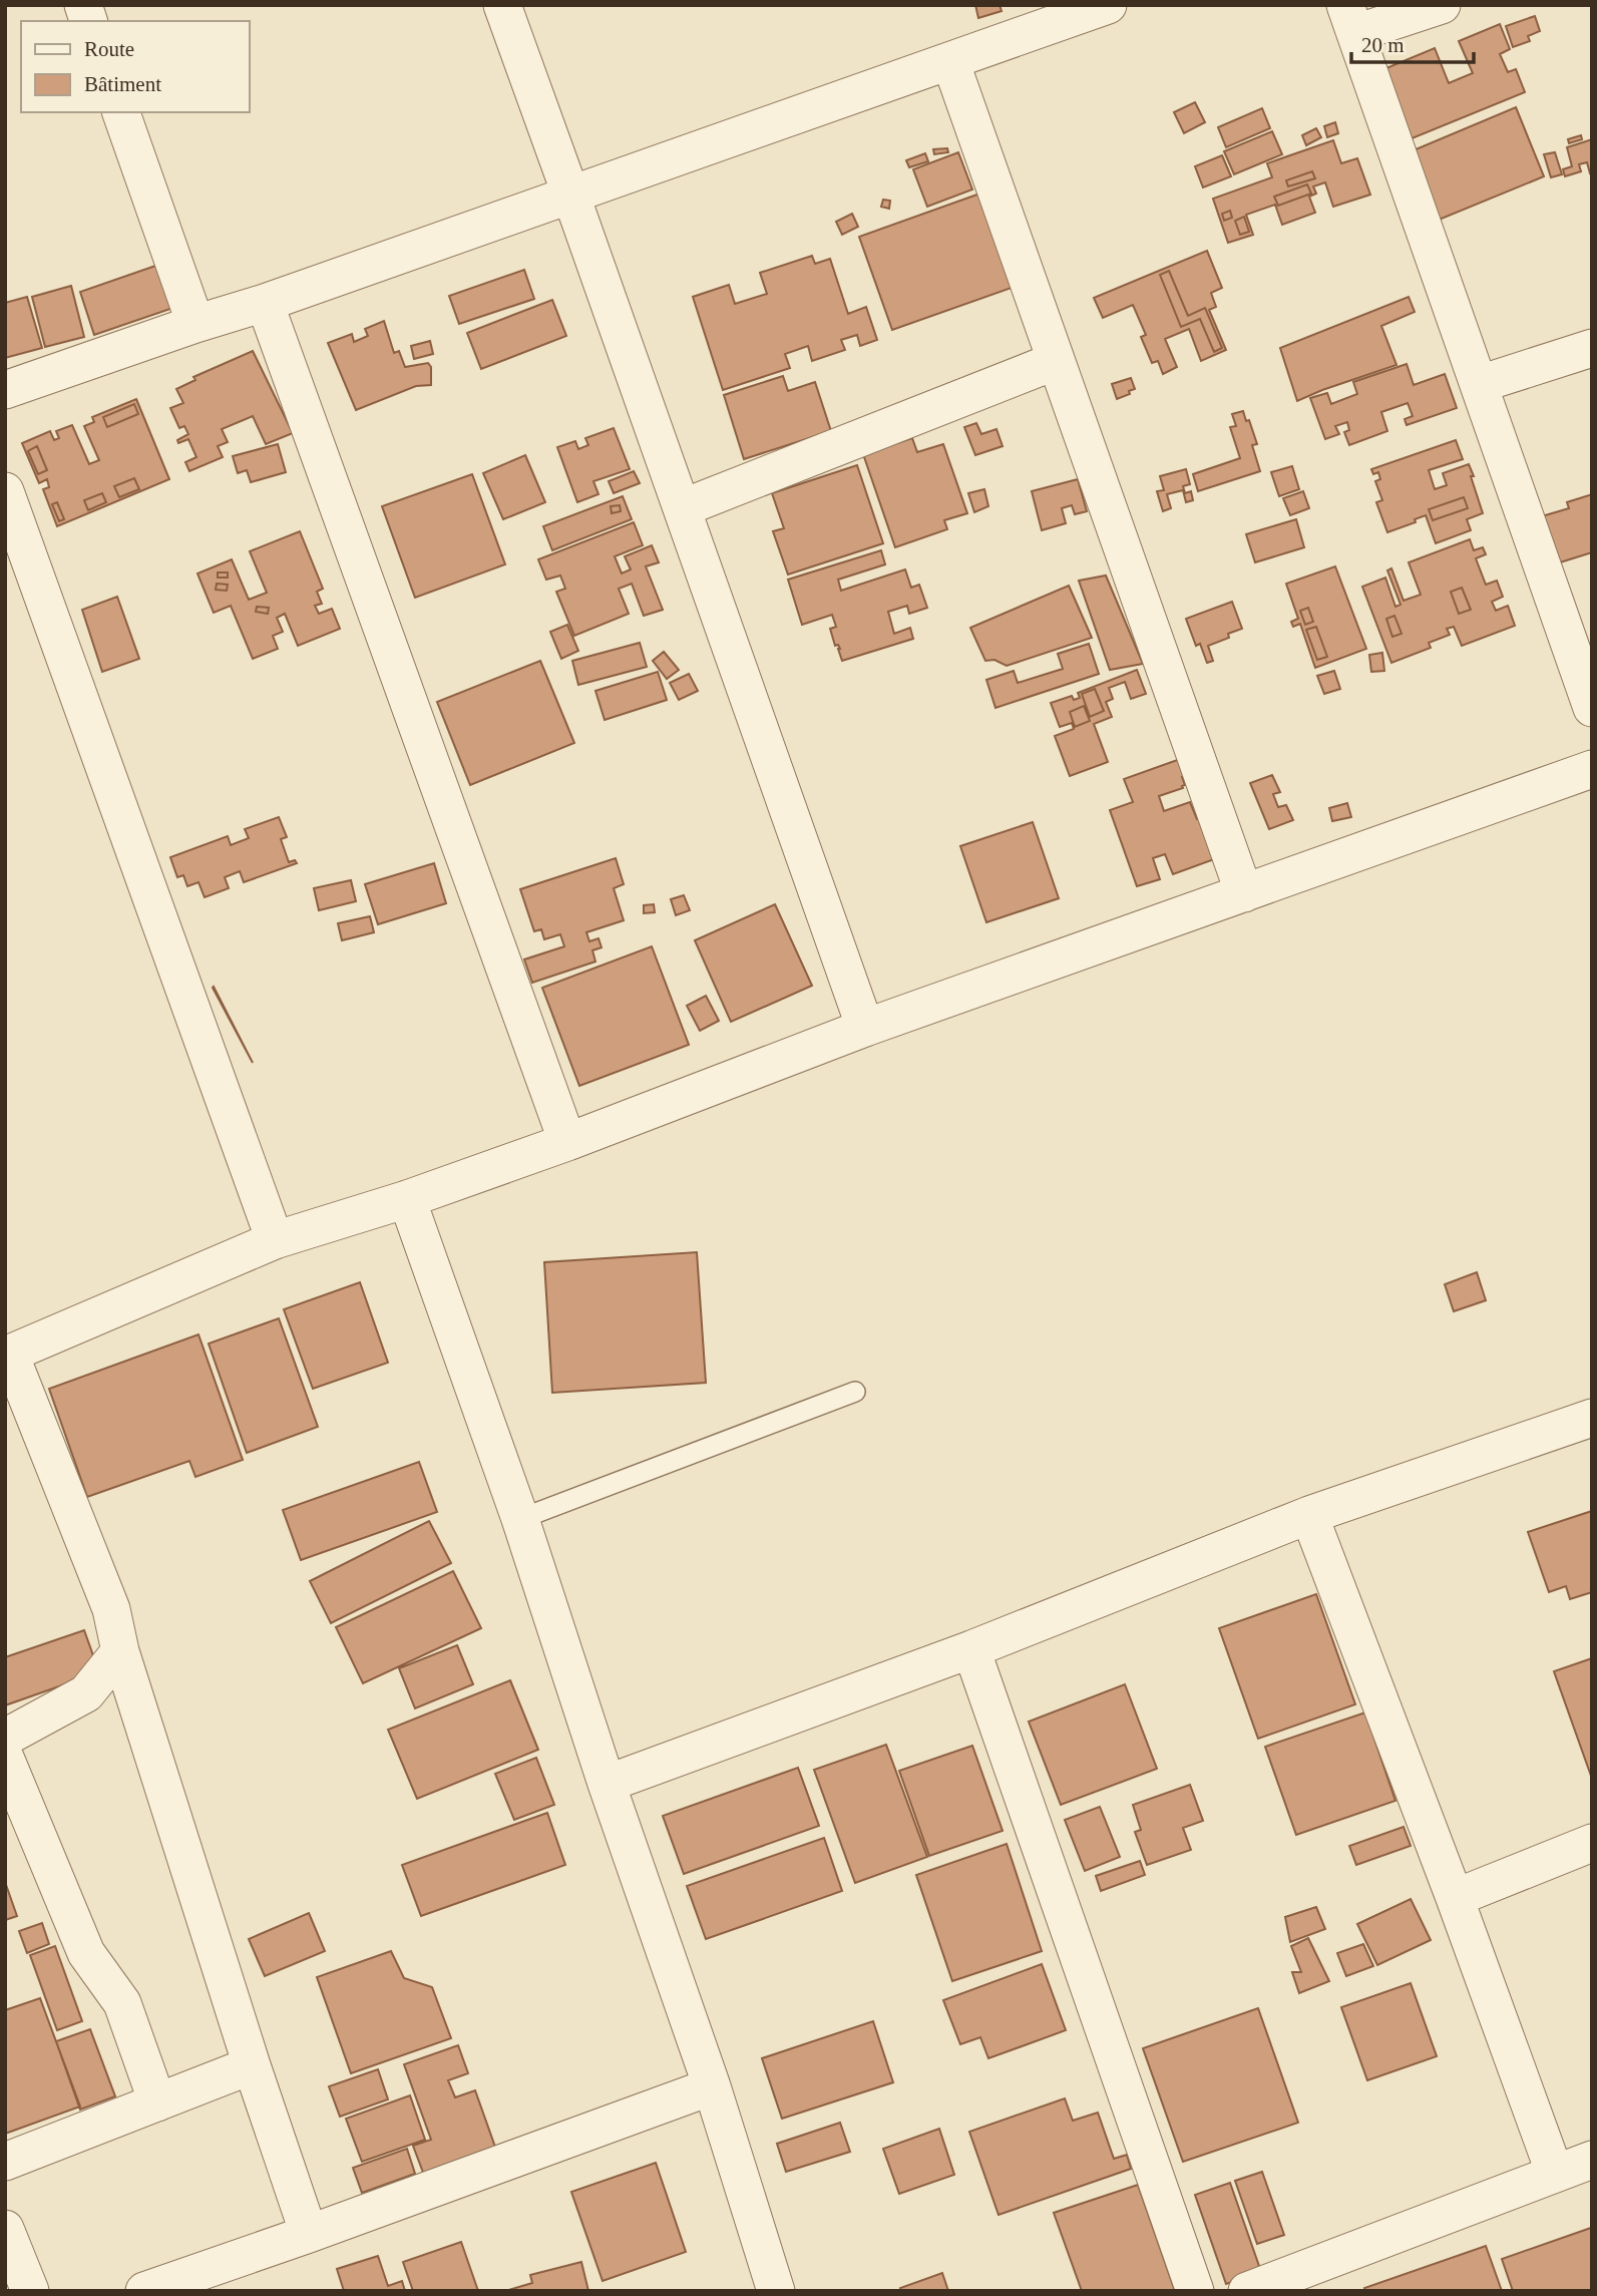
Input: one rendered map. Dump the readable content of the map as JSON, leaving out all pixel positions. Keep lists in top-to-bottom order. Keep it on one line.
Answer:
{"legend":["Route","Bâtiment"],"scale_bar":"20 m"}
